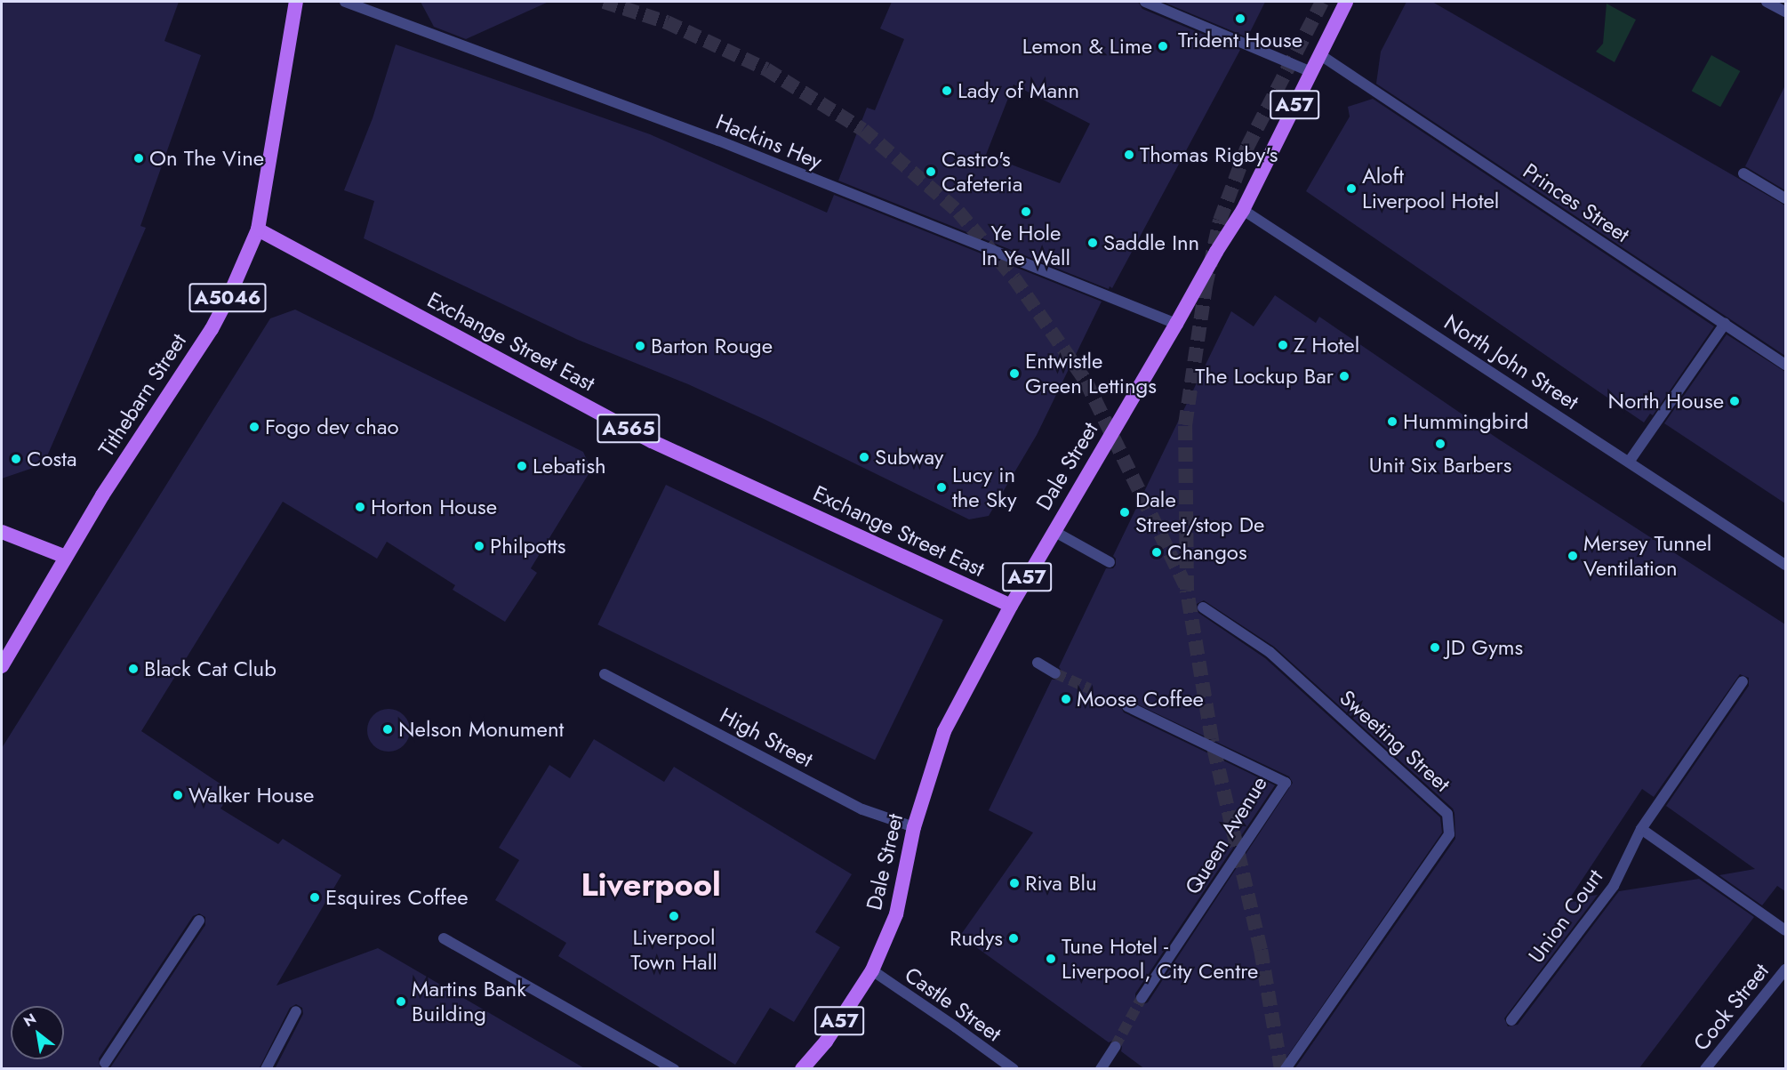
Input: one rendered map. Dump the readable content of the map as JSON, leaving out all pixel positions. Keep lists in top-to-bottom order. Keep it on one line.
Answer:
{"streets":{"main road":["A57","A5046","Exchange Street East","Tithebarn Street","A565","Dale Street"],"street":["Hackins Hey","Princes Street","North John Street","High Street","Sweeting Street","Queen Avenue","Union Court","Castle Street","Cook Street"]},"crossings":[["A57","Dale Street"],["A57","Castle Street"],["Hackins Hey","Dale Street"],["Princes Street","Dale Street"],["Exchange Street East","Tithebarn Street"],["Exchange Street East","Dale Street"],["North John Street","Dale Street"],["Dale Street","High Street"],["Dale Street","Castle Street"]],"districts":["Liverpool"],"places":["Trident House","Lemon & Lime","Lady of Mann","Thomas Rigby's","On The Vine","Castro's Cafeteria","Aloft Liverpool Hotel","Ye Hole In Ye Wall","Saddle Inn","Z Hotel","Barton Rouge","Entwistle Green Lettings","The Lockup Bar","North House","Hummingbird","Fogo dev chao","Unit Six Barbers","Subway","Costa","Lebatish","Lucy in the Sky","Horton House","Dale Street/stop De","Philpotts","Changos","Mersey Tunnel Ventilation","JD Gyms","Black Cat Club","Moose Coffee","Nelson Monument","Walker House","Riva Blu","Esquires Coffee","Liverpool Town Hall","Rudys","Tune Hotel - Liverpool, City Centre","Martins Bank Building"],"north":"top left"}
